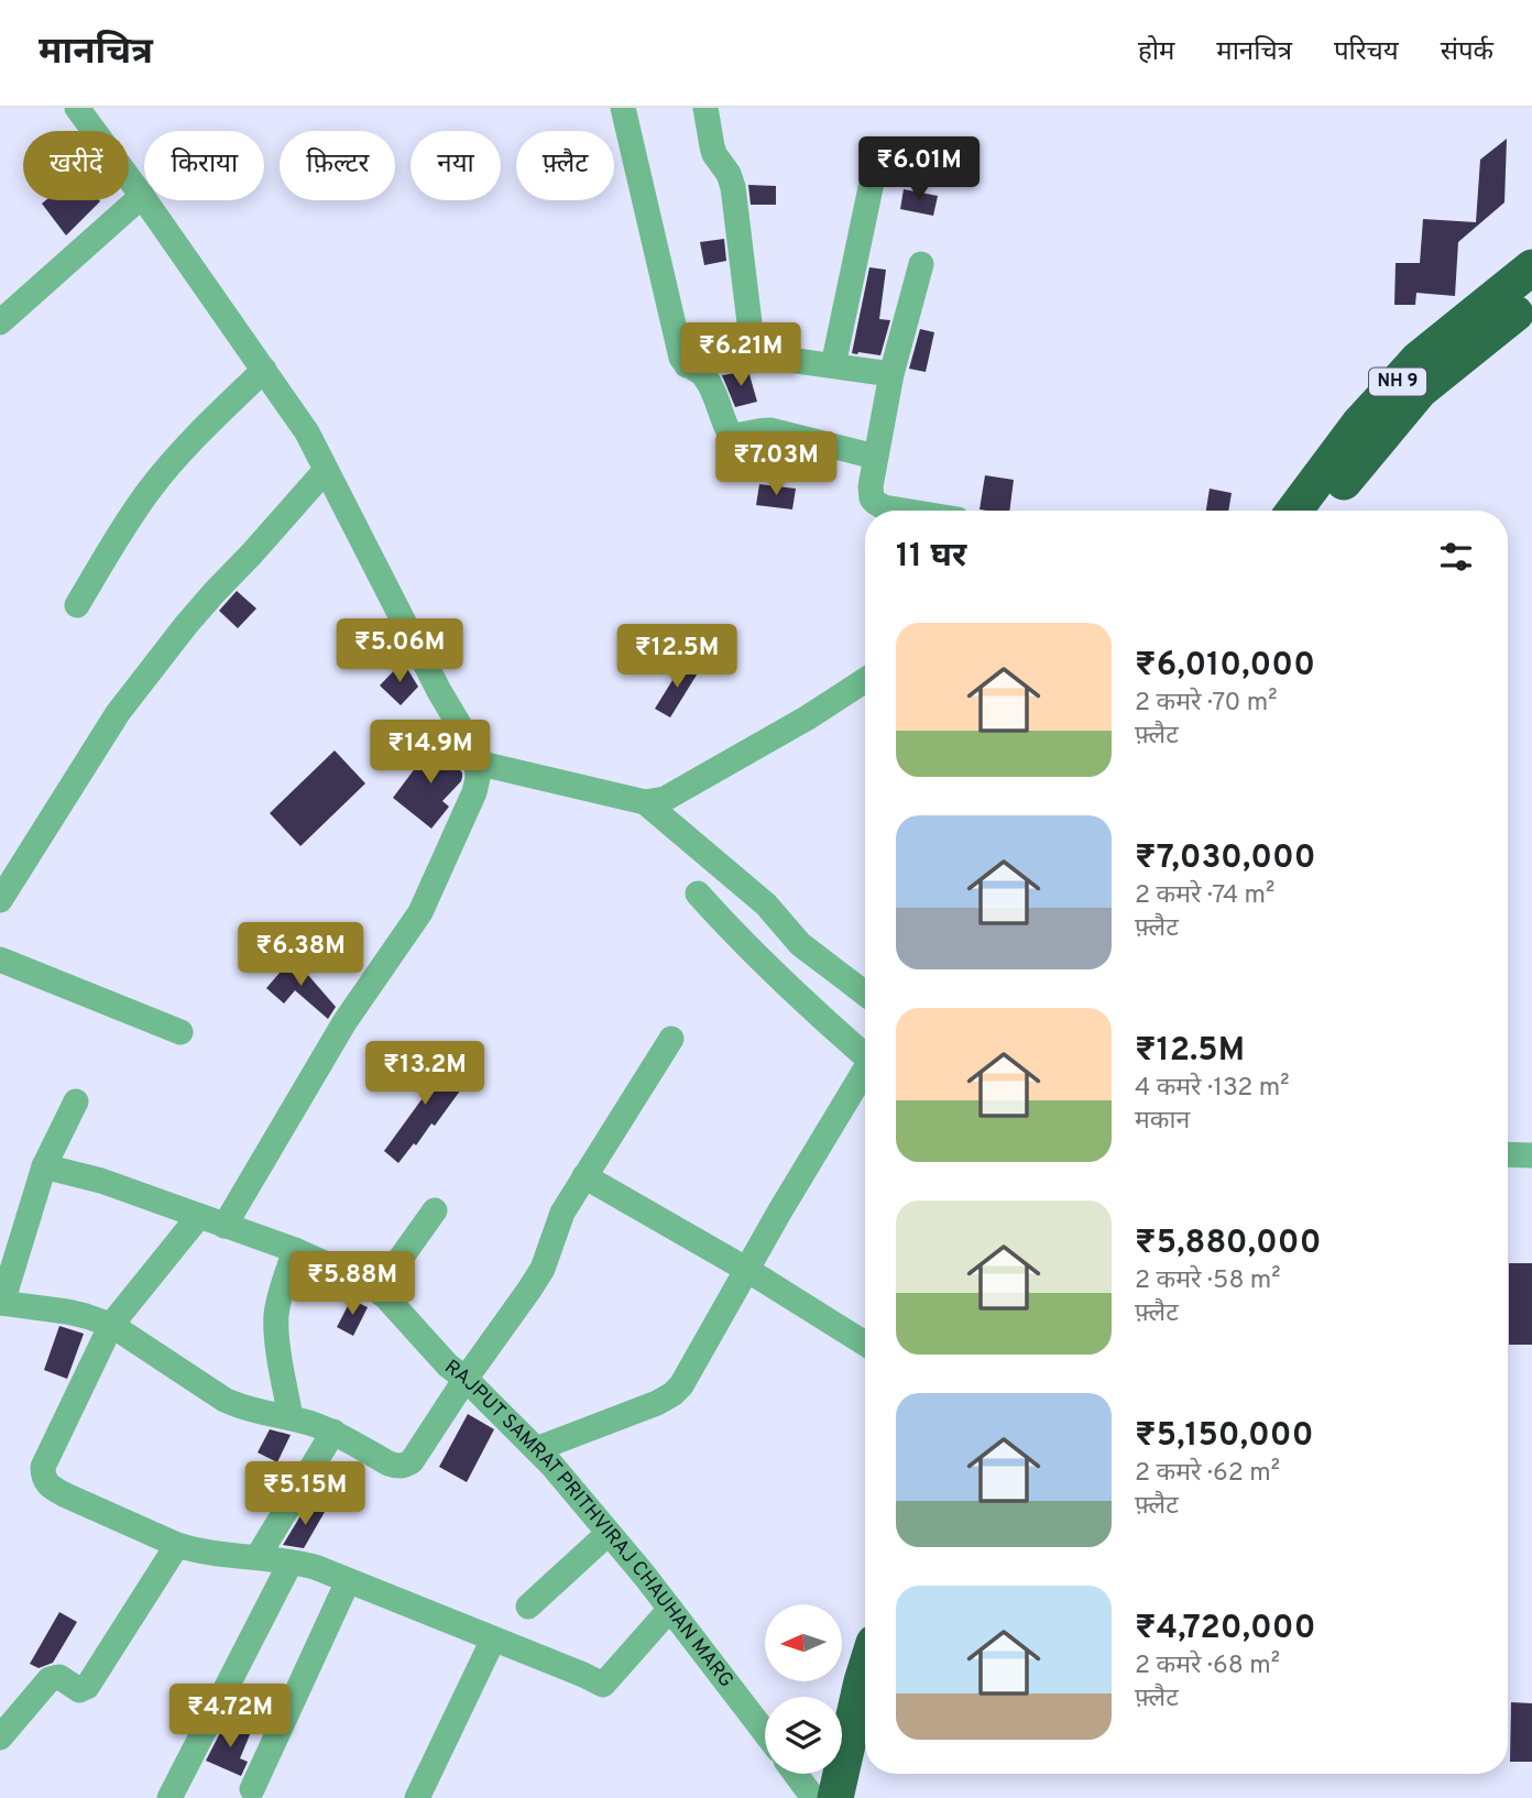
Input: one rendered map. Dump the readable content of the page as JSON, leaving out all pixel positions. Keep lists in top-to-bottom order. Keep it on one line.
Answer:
{"streets":{"highway":["NH 9"],"street":["RAJPUT SAMRAT PRITHVIRAJ CHAUHAN MARG"]},"north":"left","page":{"header":"मानचित्र","nav":["होम","मानचित्र","परिचय","संपर्क"],"chip":["खरीदें","किराया","फ़िल्टर","नया","फ़्लैट"],"price":["₹6.01M","₹6.21M","₹7.03M","₹5.06M","₹12.5M","₹14.9M","₹6.38M","₹13.2M","₹5.88M","₹5.15M","₹4.72M"],"heading":"11 घर","list":[{"name":"₹6,010,000","note":"2 कमरे · 70 m² · फ़्लैट"},{"name":"₹7,030,000","note":"2 कमरे · 74 m² · फ़्लैट"},{"name":"₹12.5M","note":"4 कमरे · 132 m² · मकान"},{"name":"₹5,880,000","note":"2 कमरे · 58 m² · फ़्लैट"},{"name":"₹5,150,000","note":"2 कमरे · 62 m² · फ़्लैट"},{"name":"₹4,720,000","note":"2 कमरे · 68 m² · फ़्लैट"}]}}
